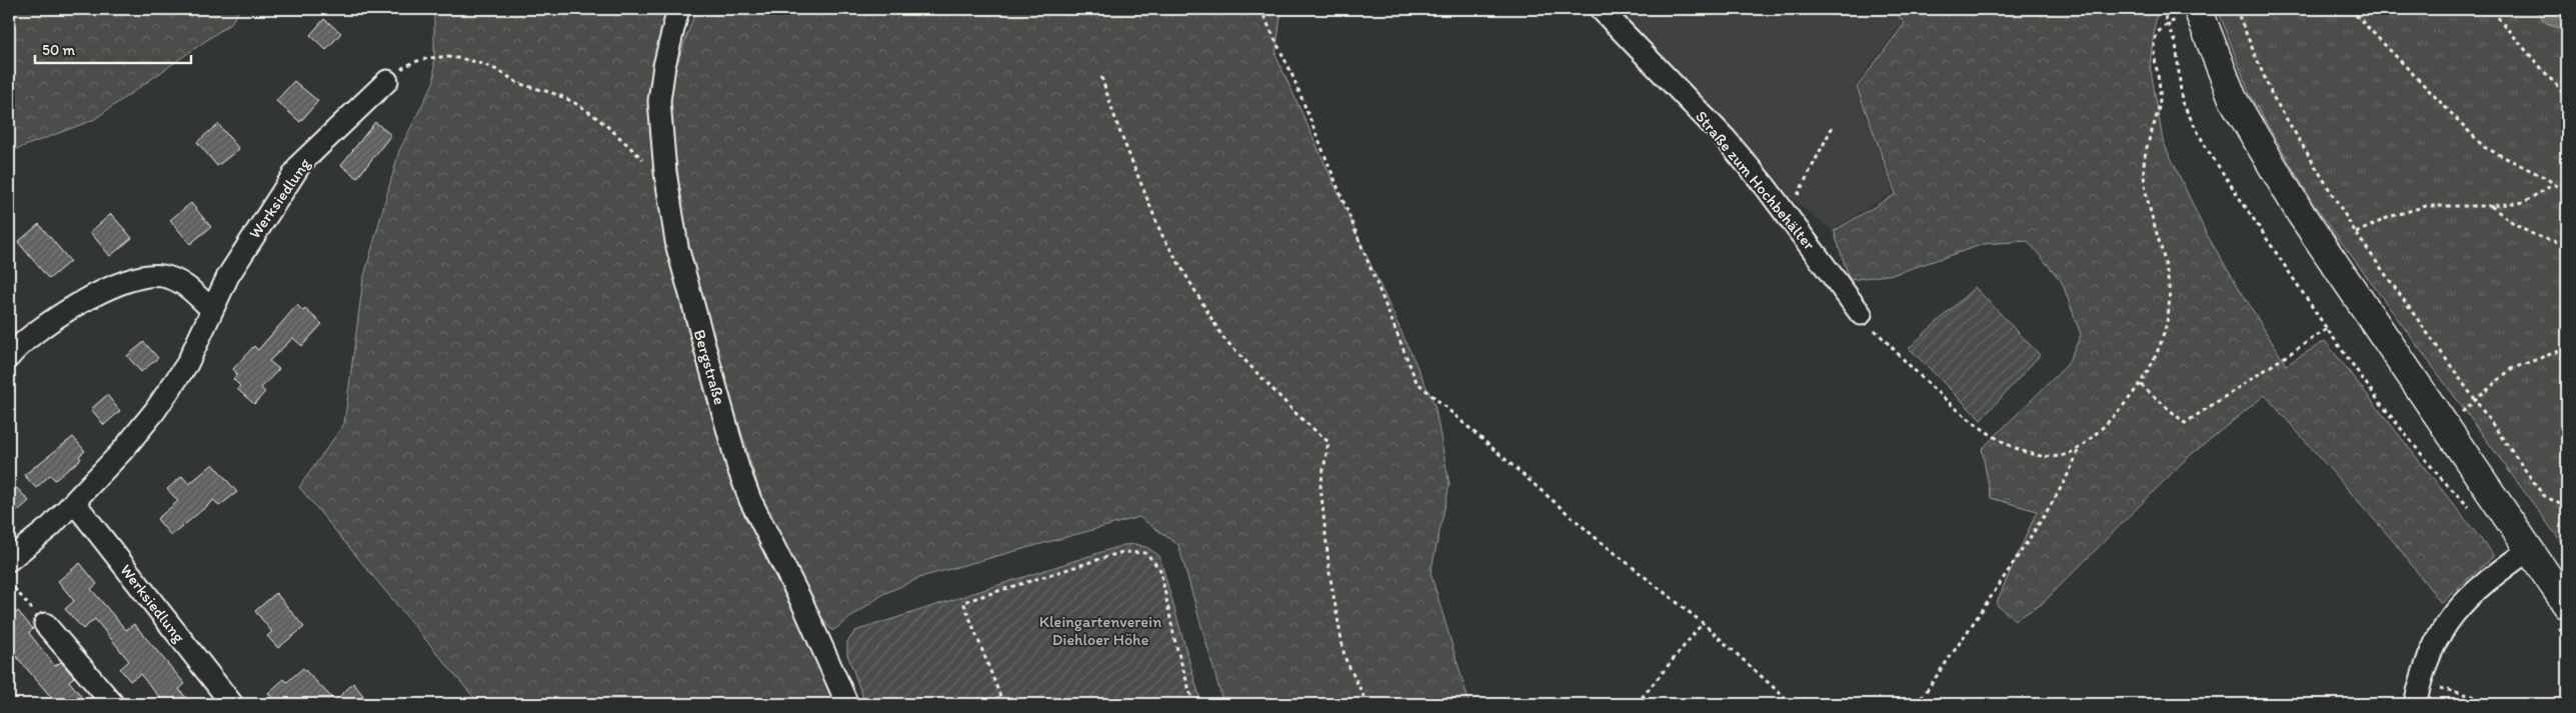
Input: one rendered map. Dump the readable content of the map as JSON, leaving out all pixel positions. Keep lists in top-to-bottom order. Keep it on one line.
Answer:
{"streets":{"street":["Straße zum Hochbehälter","Werksiedlung","Bergstraße"]},"parks":["Kleingartenverein Diehloer Höhe"],"scale_bar":"50 m"}
